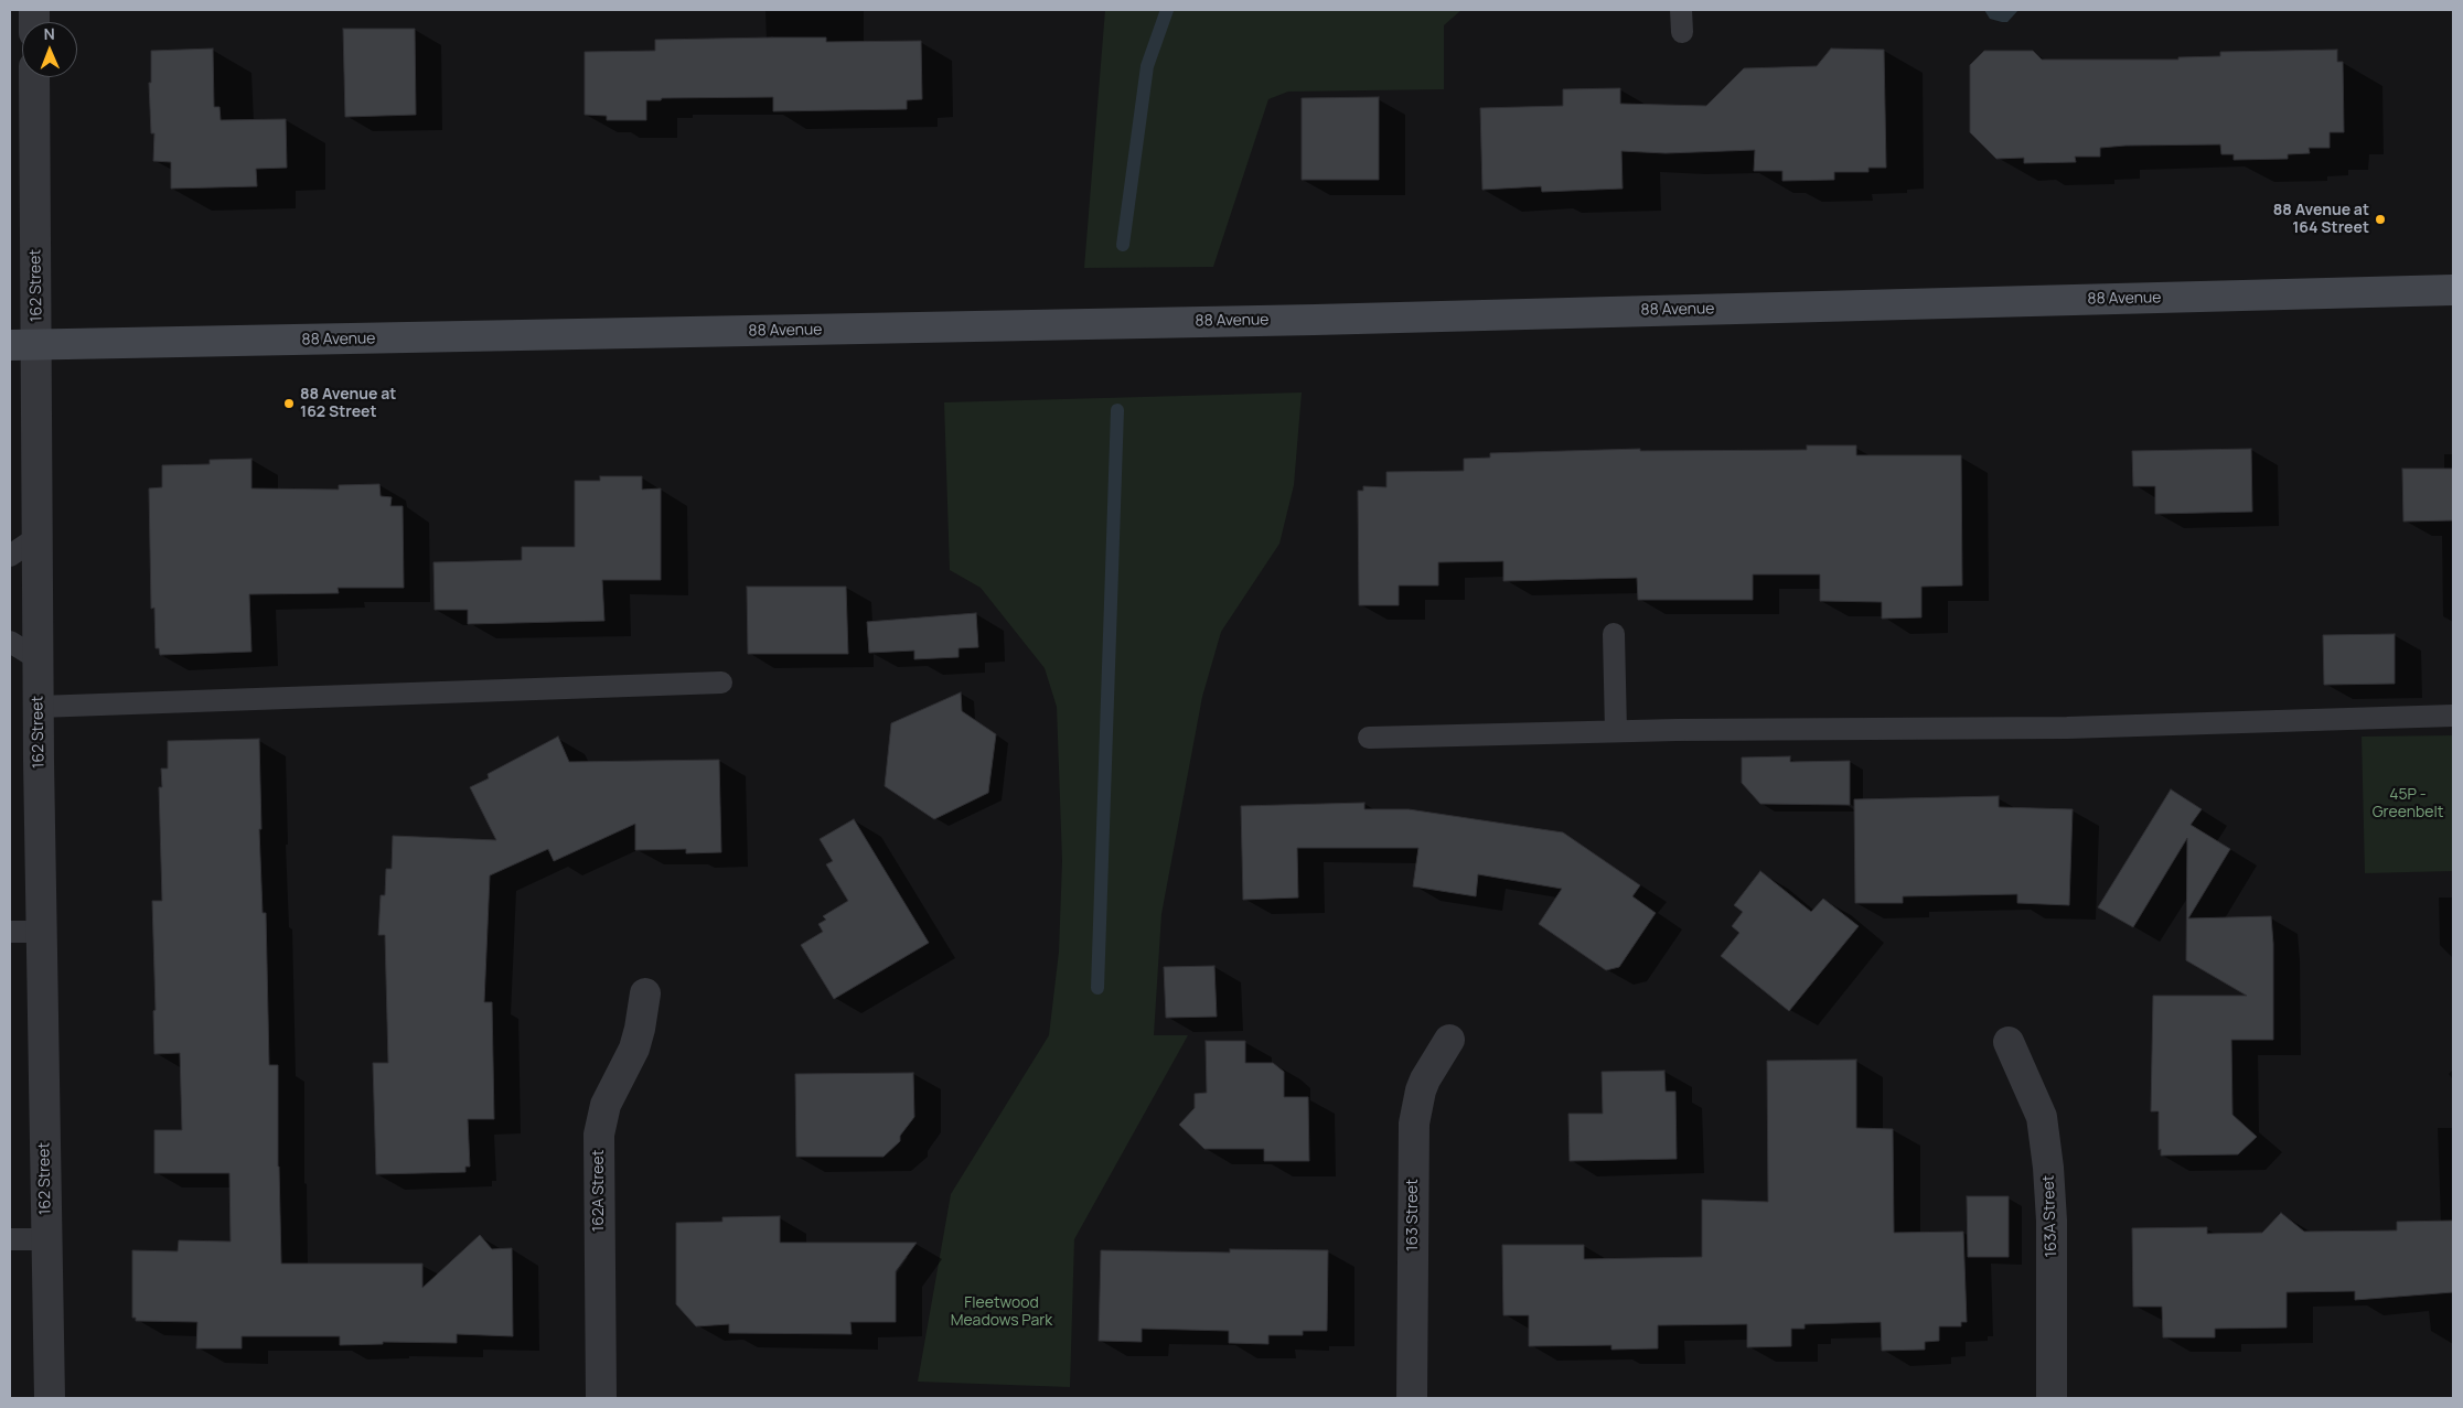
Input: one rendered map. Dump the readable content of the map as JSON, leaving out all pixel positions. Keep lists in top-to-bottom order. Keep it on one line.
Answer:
{"streets":{"main road":["88 Avenue"],"street":["162 Street","162A Street","163 Street","163A Street"]},"crossings":[["162 Street","88 Avenue"]],"parks":["45P - Greenbelt","Fleetwood Meadows Park"],"places":["88 Avenue at 164 Street","88 Avenue at 162 Street"],"north":"top"}
